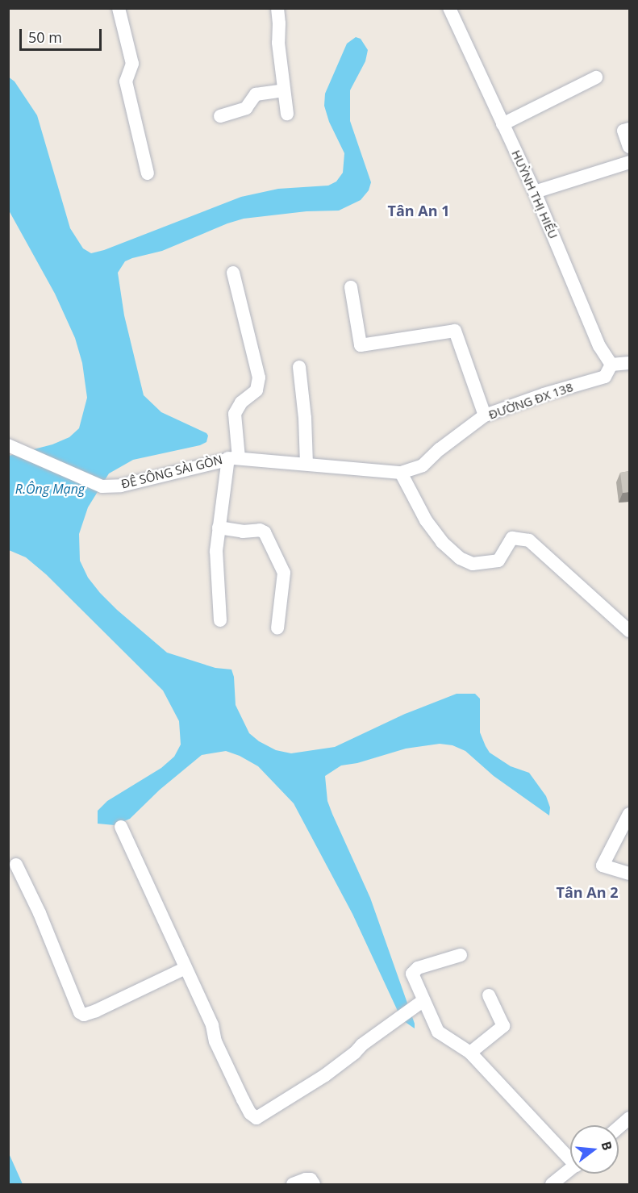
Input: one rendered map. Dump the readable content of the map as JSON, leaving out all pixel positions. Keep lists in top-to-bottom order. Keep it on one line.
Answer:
{"streets":{"street":["HUỲNH THỊ HIẾU","ĐƯỜNG ĐX 138","ĐÊ SÔNG SÀI GÒN"]},"crossings":[["HUỲNH THỊ HIẾU","ĐƯỜNG ĐX 138"],["ĐƯỜNG ĐX 138","ĐÊ SÔNG SÀI GÒN"]],"districts":["Tân An 1","Tân An 2"],"water":["R.Ông Mạng"],"scale_bar":"50 m","north":"right"}
